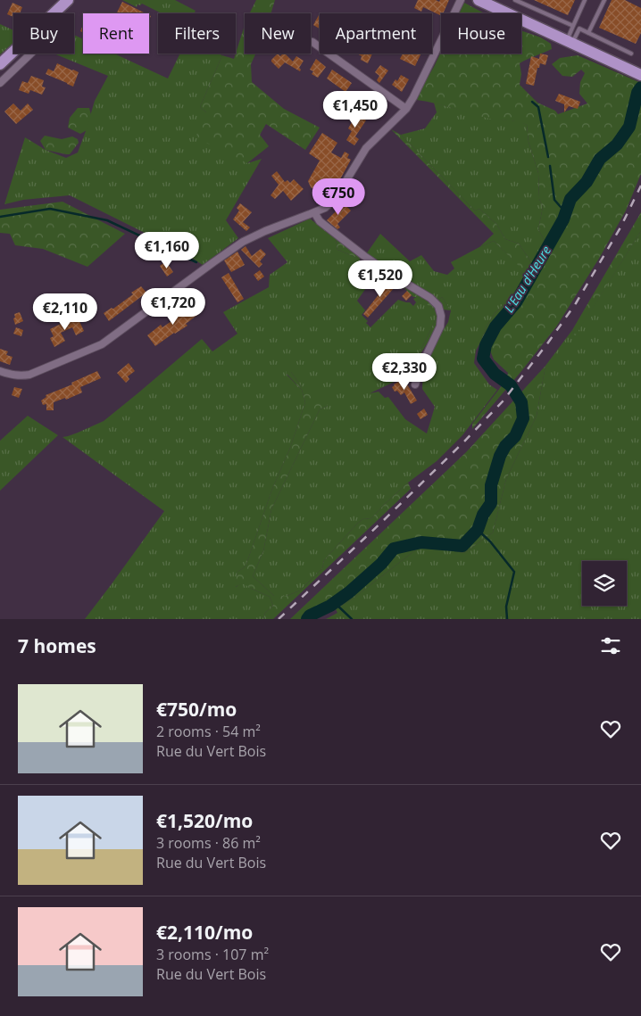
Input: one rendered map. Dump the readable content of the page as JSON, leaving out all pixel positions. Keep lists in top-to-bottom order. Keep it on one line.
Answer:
{"water":["L'Eau d'Heure"],"page":{"chip":["Buy","Rent","Filters","New","Apartment","House"],"price":["€1,450","€750","€1,160","€1,520","€1,720","€2,110","€2,330"],"heading":"7 homes","list":[{"name":"€750/mo","note":"2 rooms · 54 m² · Rue du Vert Bois"},{"name":"€1,520/mo","note":"3 rooms · 86 m² · Rue du Vert Bois"},{"name":"€2,110/mo","note":"3 rooms · 107 m² · Rue du Vert Bois"}]}}
